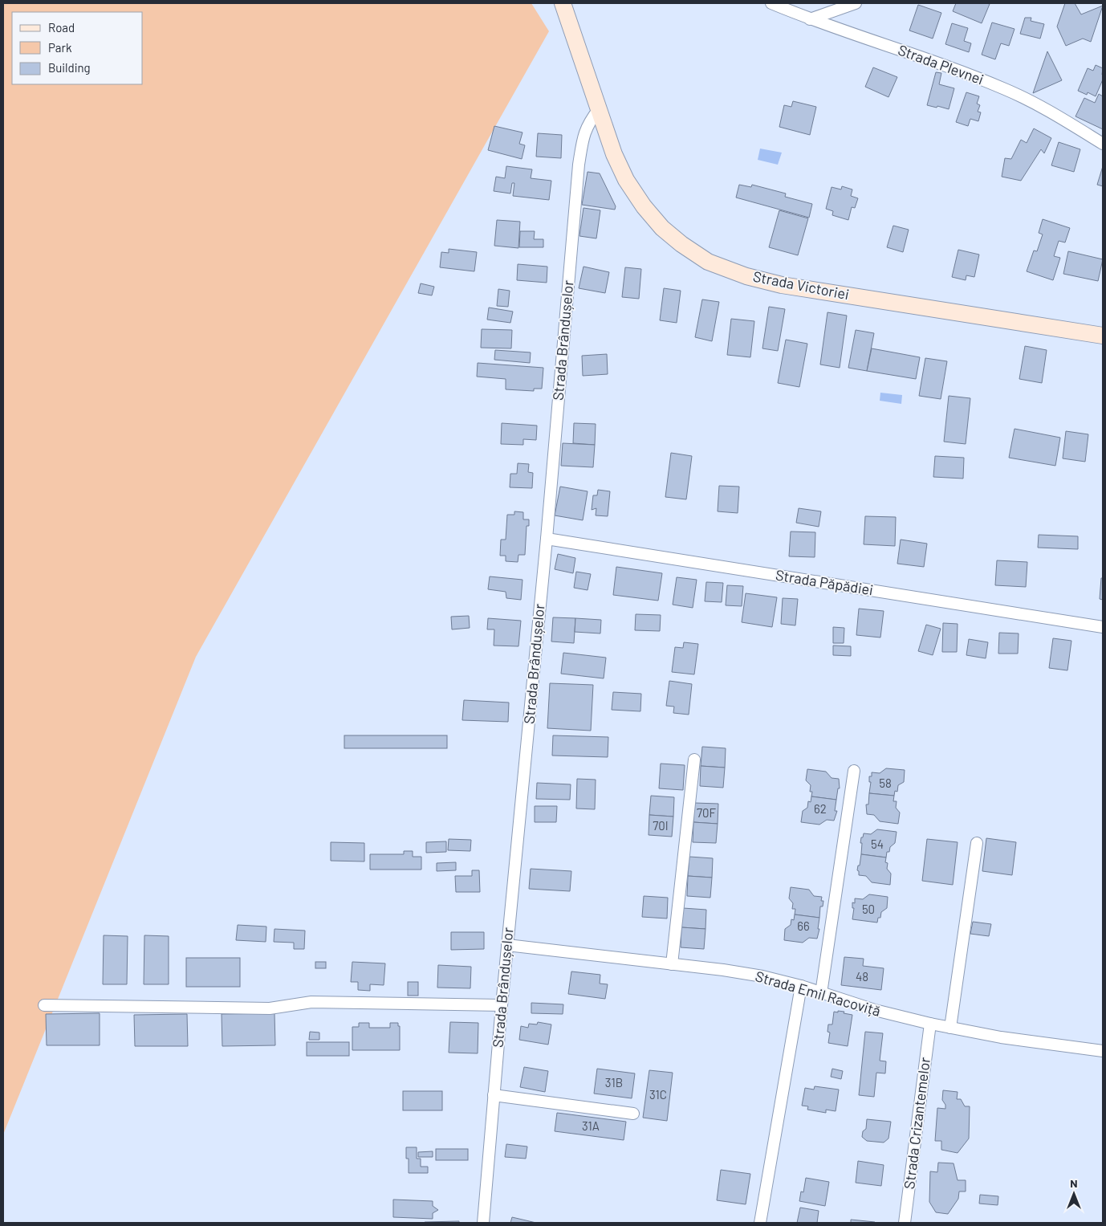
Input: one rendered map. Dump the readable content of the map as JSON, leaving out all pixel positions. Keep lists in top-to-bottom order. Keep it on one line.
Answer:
{"streets":{"street":["Strada Plevnei","Strada Victoriei","Strada Brândușelor","Strada Păpădiei","Strada Emil Racoviță","Strada Crizantemelor"]},"crossings":[["Strada Victoriei","Strada Brândușelor"],["Strada Brândușelor","Strada Păpădiei"],["Strada Brândușelor","Strada Emil Racoviță"],["Strada Emil Racoviță","Strada Crizantemelor"]],"house_numbers":["58","62","70F","70I","54","50","66","48","31B","31C","31A"],"legend":["Road","Park","Building"],"north":"top"}
